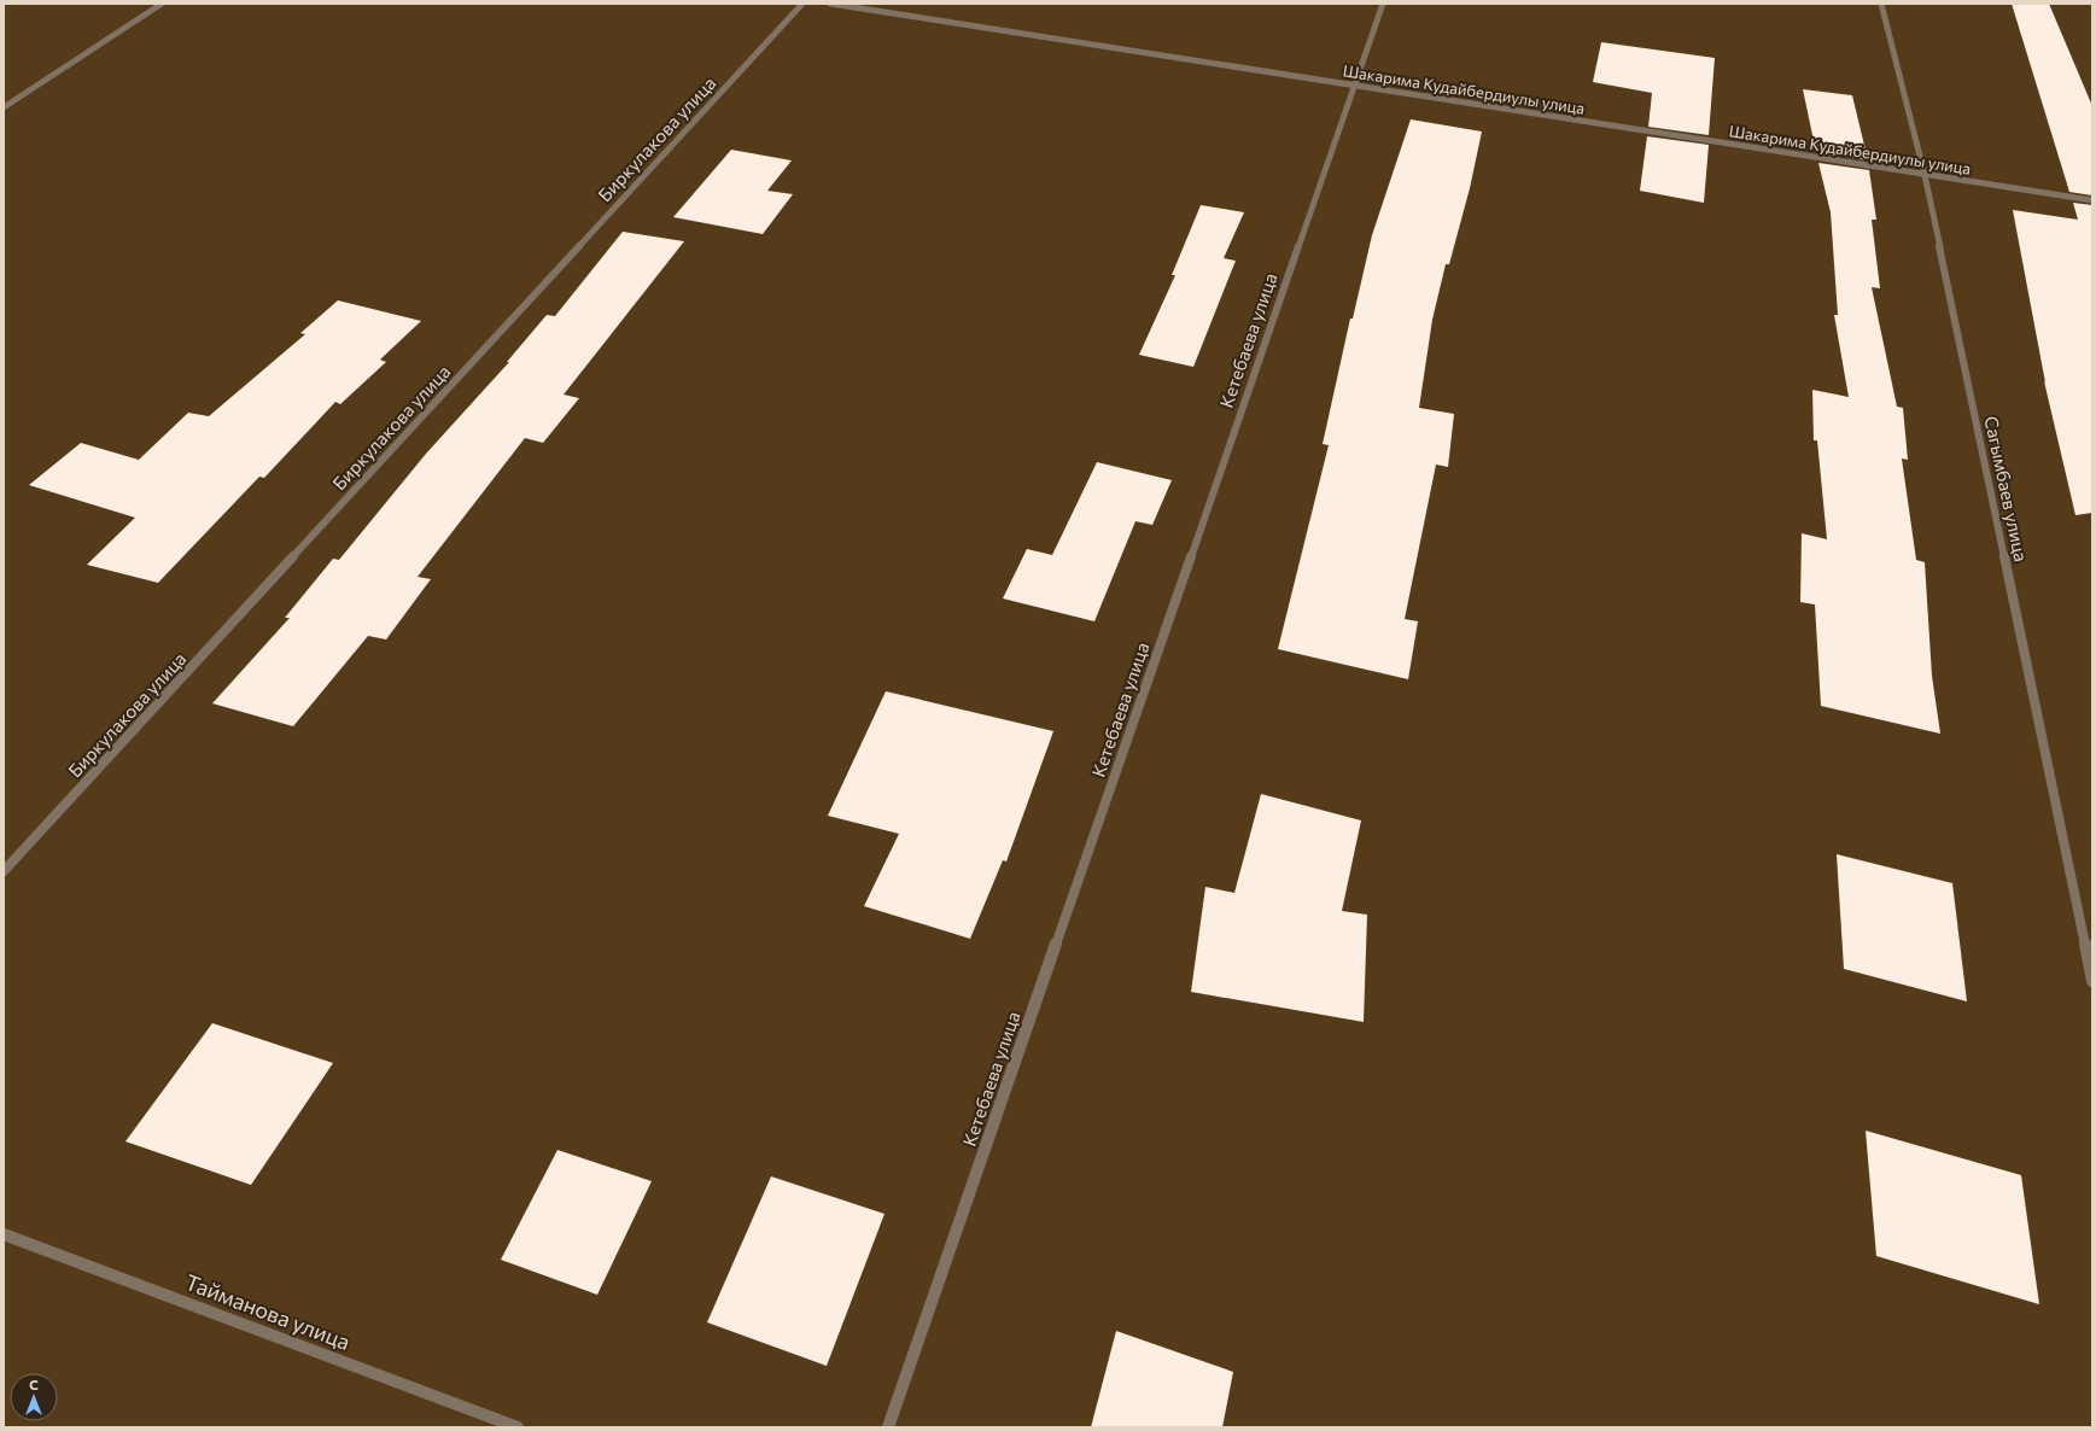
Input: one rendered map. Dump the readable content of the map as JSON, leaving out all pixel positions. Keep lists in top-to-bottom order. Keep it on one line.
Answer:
{"streets":{"street":["Шакарима Кудайбердиулы улица","Биркулакова улица","Кетебаева улица","Сагымбаев улица","Тайманова улица"]},"crossings":[["Шакарима Кудайбердиулы улица","Кетебаева улица"],["Шакарима Кудайбердиулы улица","Сагымбаев улица"]],"north":"top"}
